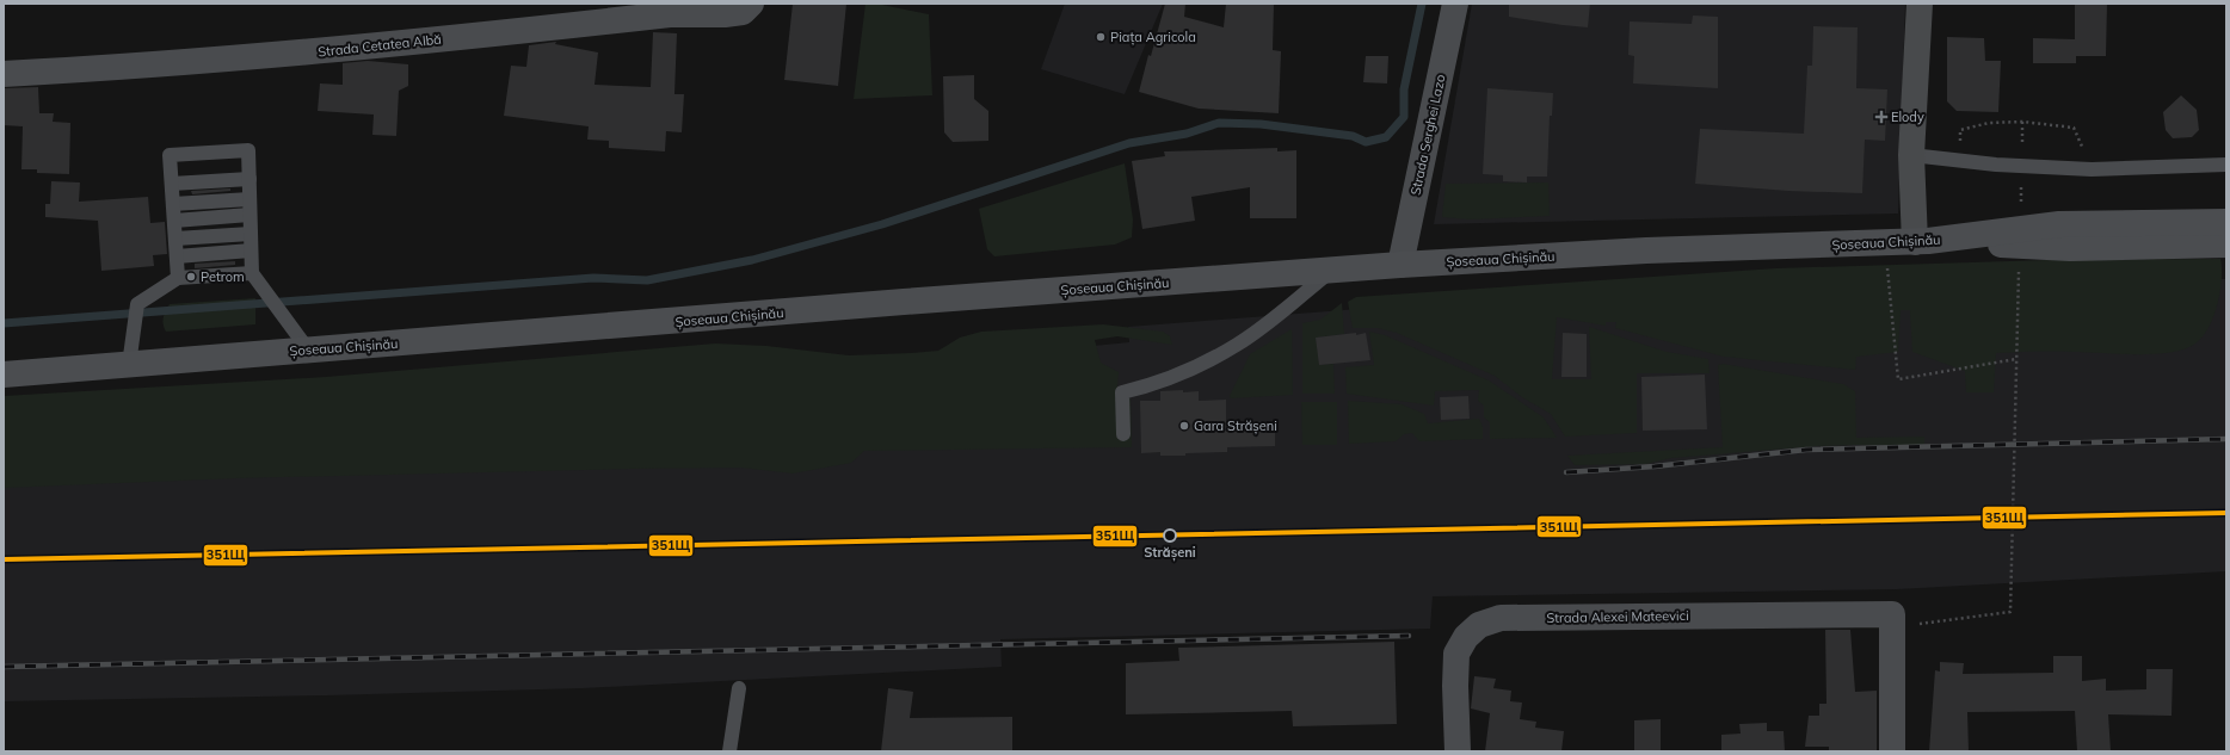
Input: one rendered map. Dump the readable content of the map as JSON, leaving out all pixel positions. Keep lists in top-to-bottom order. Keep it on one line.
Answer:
{"streets":{"highway":["Șoseaua Chișinău"],"street":["Strada Cetatea Albă","Strada Serghei Lazo","Strada Alexei Mateevici"]},"crossings":[["Strada Serghei Lazo","Șoseaua Chișinău"]],"places":{"other":["Piața Agricola","Petrom","Gara Strășeni","Strășeni"],"health":["Elody"]},"lines":["transit line 351Щ"]}
